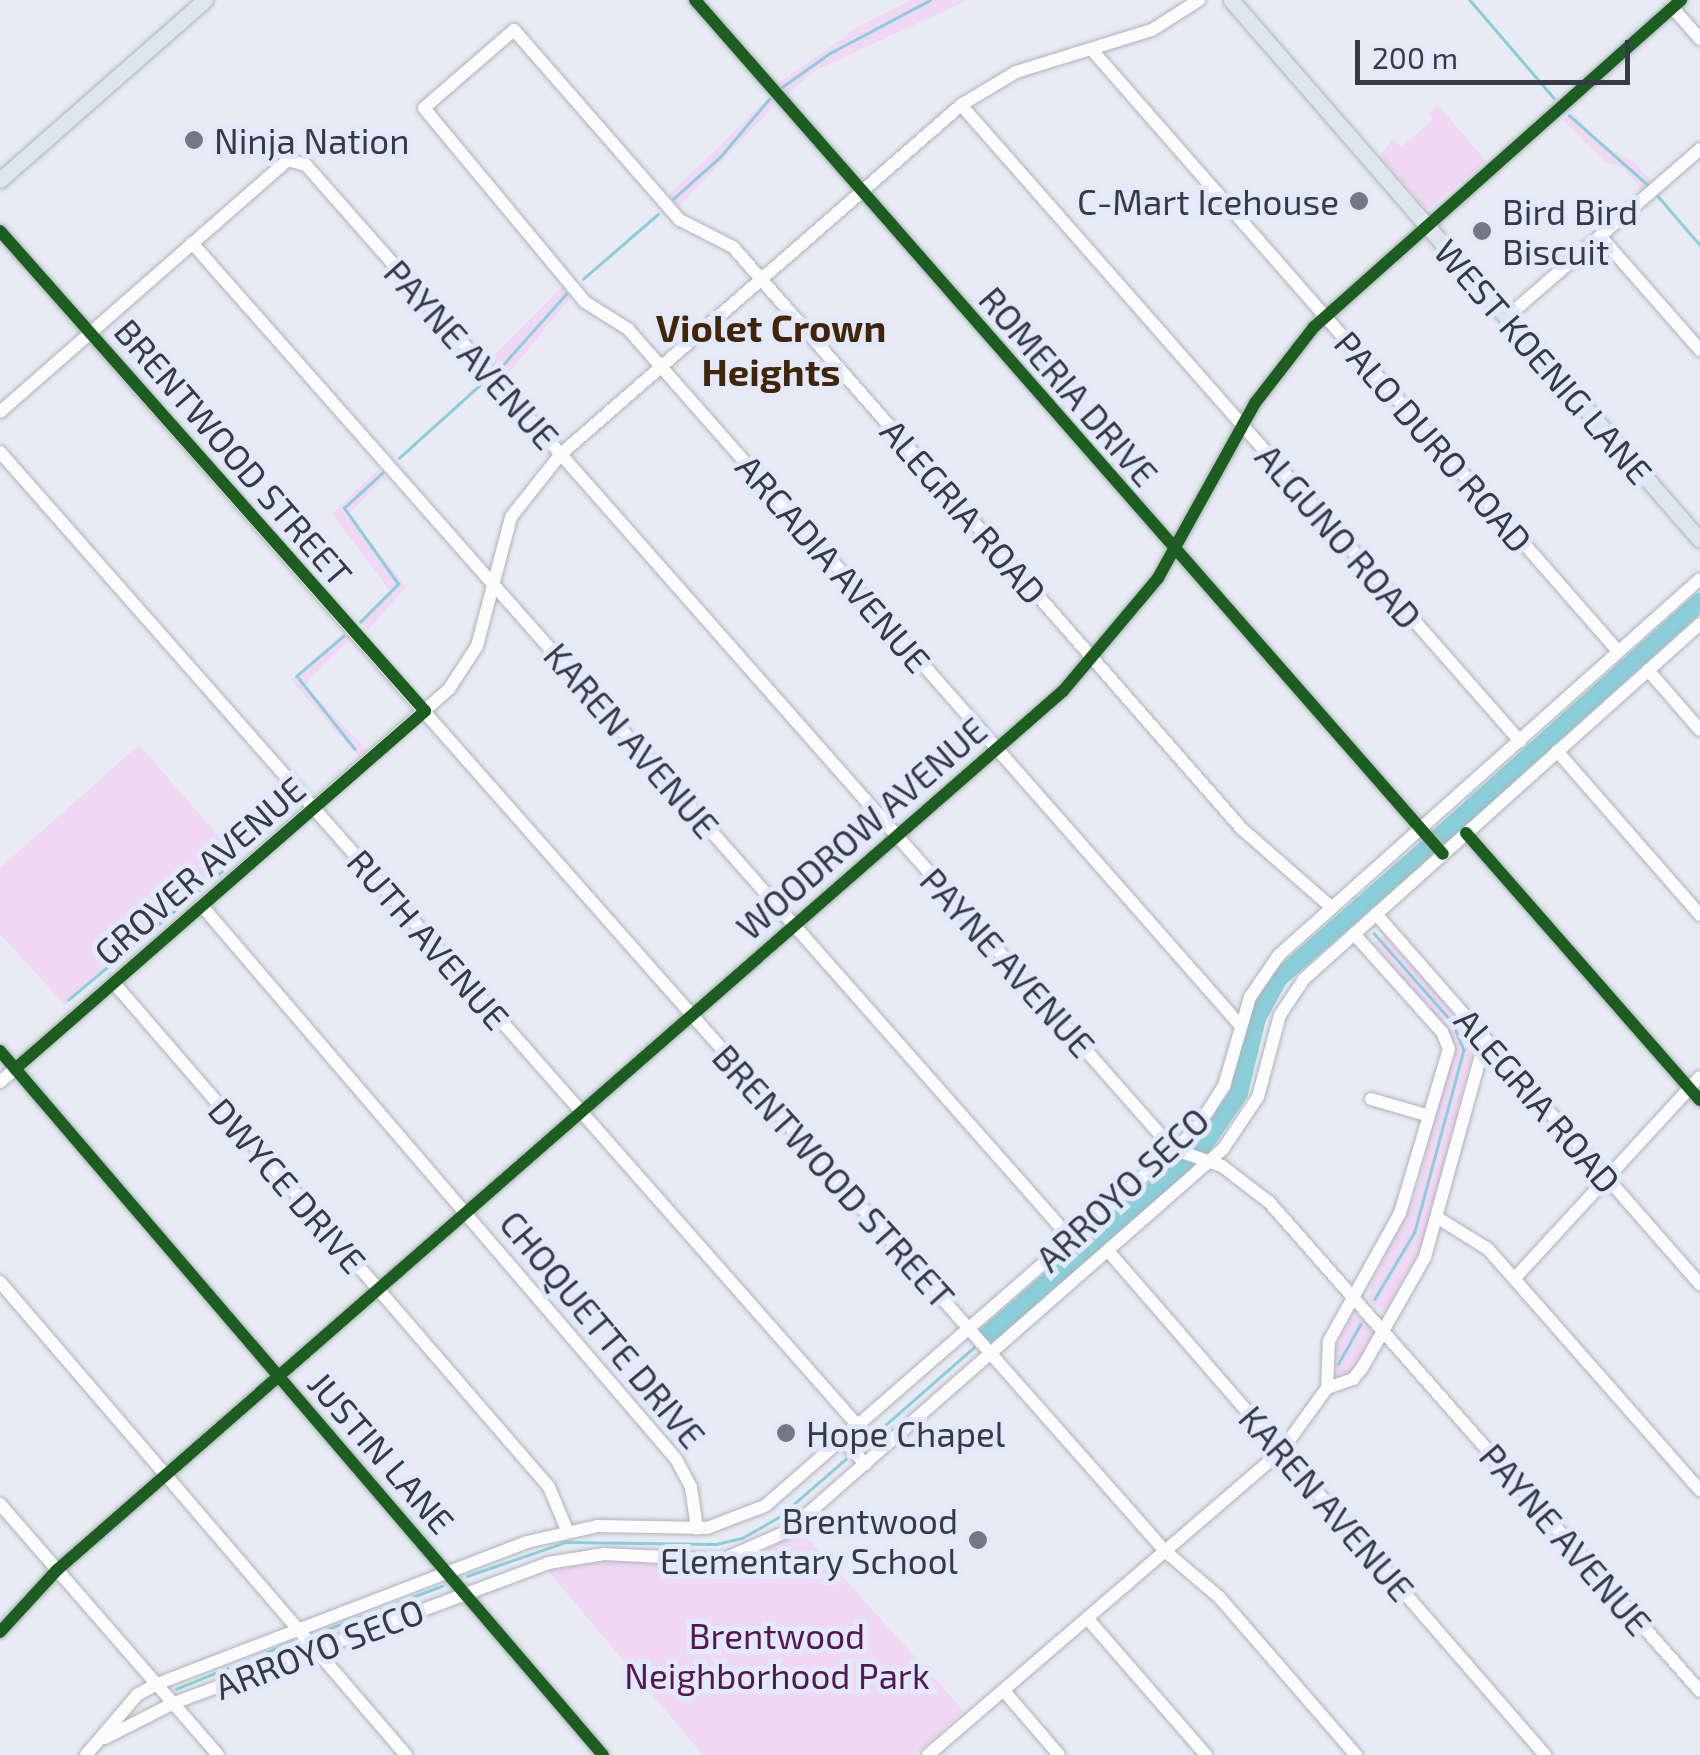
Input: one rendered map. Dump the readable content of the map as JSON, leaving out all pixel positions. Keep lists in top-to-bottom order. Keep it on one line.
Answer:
{"streets":{"main road":["WEST KOENIG LANE"],"street":["PAYNE AVENUE","ROMERIA DRIVE","PALO DURO ROAD","BRENTWOOD STREET","ALEGRIA ROAD","ALGUNO ROAD","ARCADIA AVENUE","KAREN AVENUE","WOODROW AVENUE","GROVER AVENUE","RUTH AVENUE","DWYCE DRIVE","ARROYO SECO","CHOQUETTE DRIVE","JUSTIN LANE"]},"crossings":[["PAYNE AVENUE","KAREN AVENUE"],["PAYNE AVENUE","WOODROW AVENUE"],["PAYNE AVENUE","GROVER AVENUE"],["PAYNE AVENUE","ARROYO SECO"],["WEST KOENIG LANE","WOODROW AVENUE"],["ROMERIA DRIVE","WOODROW AVENUE"],["ROMERIA DRIVE","GROVER AVENUE"],["ROMERIA DRIVE","ARROYO SECO"],["PALO DURO ROAD","WOODROW AVENUE"],["PALO DURO ROAD","GROVER AVENUE"],["PALO DURO ROAD","ARROYO SECO"],["BRENTWOOD STREET","WOODROW AVENUE"],["BRENTWOOD STREET","GROVER AVENUE"],["BRENTWOOD STREET","ARROYO SECO"],["ALEGRIA ROAD","ARCADIA AVENUE"],["ALEGRIA ROAD","WOODROW AVENUE"],["ALEGRIA ROAD","GROVER AVENUE"],["ALEGRIA ROAD","ARROYO SECO"],["ALGUNO ROAD","WOODROW AVENUE"],["ALGUNO ROAD","GROVER AVENUE"],["ALGUNO ROAD","ARROYO SECO"],["ARCADIA AVENUE","WOODROW AVENUE"],["ARCADIA AVENUE","GROVER AVENUE"],["ARCADIA AVENUE","ARROYO SECO"],["KAREN AVENUE","WOODROW AVENUE"],["KAREN AVENUE","GROVER AVENUE"],["KAREN AVENUE","ARROYO SECO"],["WOODROW AVENUE","RUTH AVENUE"],["WOODROW AVENUE","DWYCE DRIVE"],["WOODROW AVENUE","CHOQUETTE DRIVE"],["WOODROW AVENUE","JUSTIN LANE"],["GROVER AVENUE","RUTH AVENUE"],["GROVER AVENUE","DWYCE DRIVE"],["GROVER AVENUE","CHOQUETTE DRIVE"],["GROVER AVENUE","JUSTIN LANE"],["RUTH AVENUE","ARROYO SECO"],["DWYCE DRIVE","ARROYO SECO"],["ARROYO SECO","CHOQUETTE DRIVE"],["ARROYO SECO","JUSTIN LANE"]],"districts":["Violet Crown Heights"],"parks":["Brentwood Neighborhood Park"],"places":["Ninja Nation","C-Mart Icehouse","Bird Bird Biscuit","Hope Chapel","Brentwood Elementary School"],"scale_bar":"200 m"}
